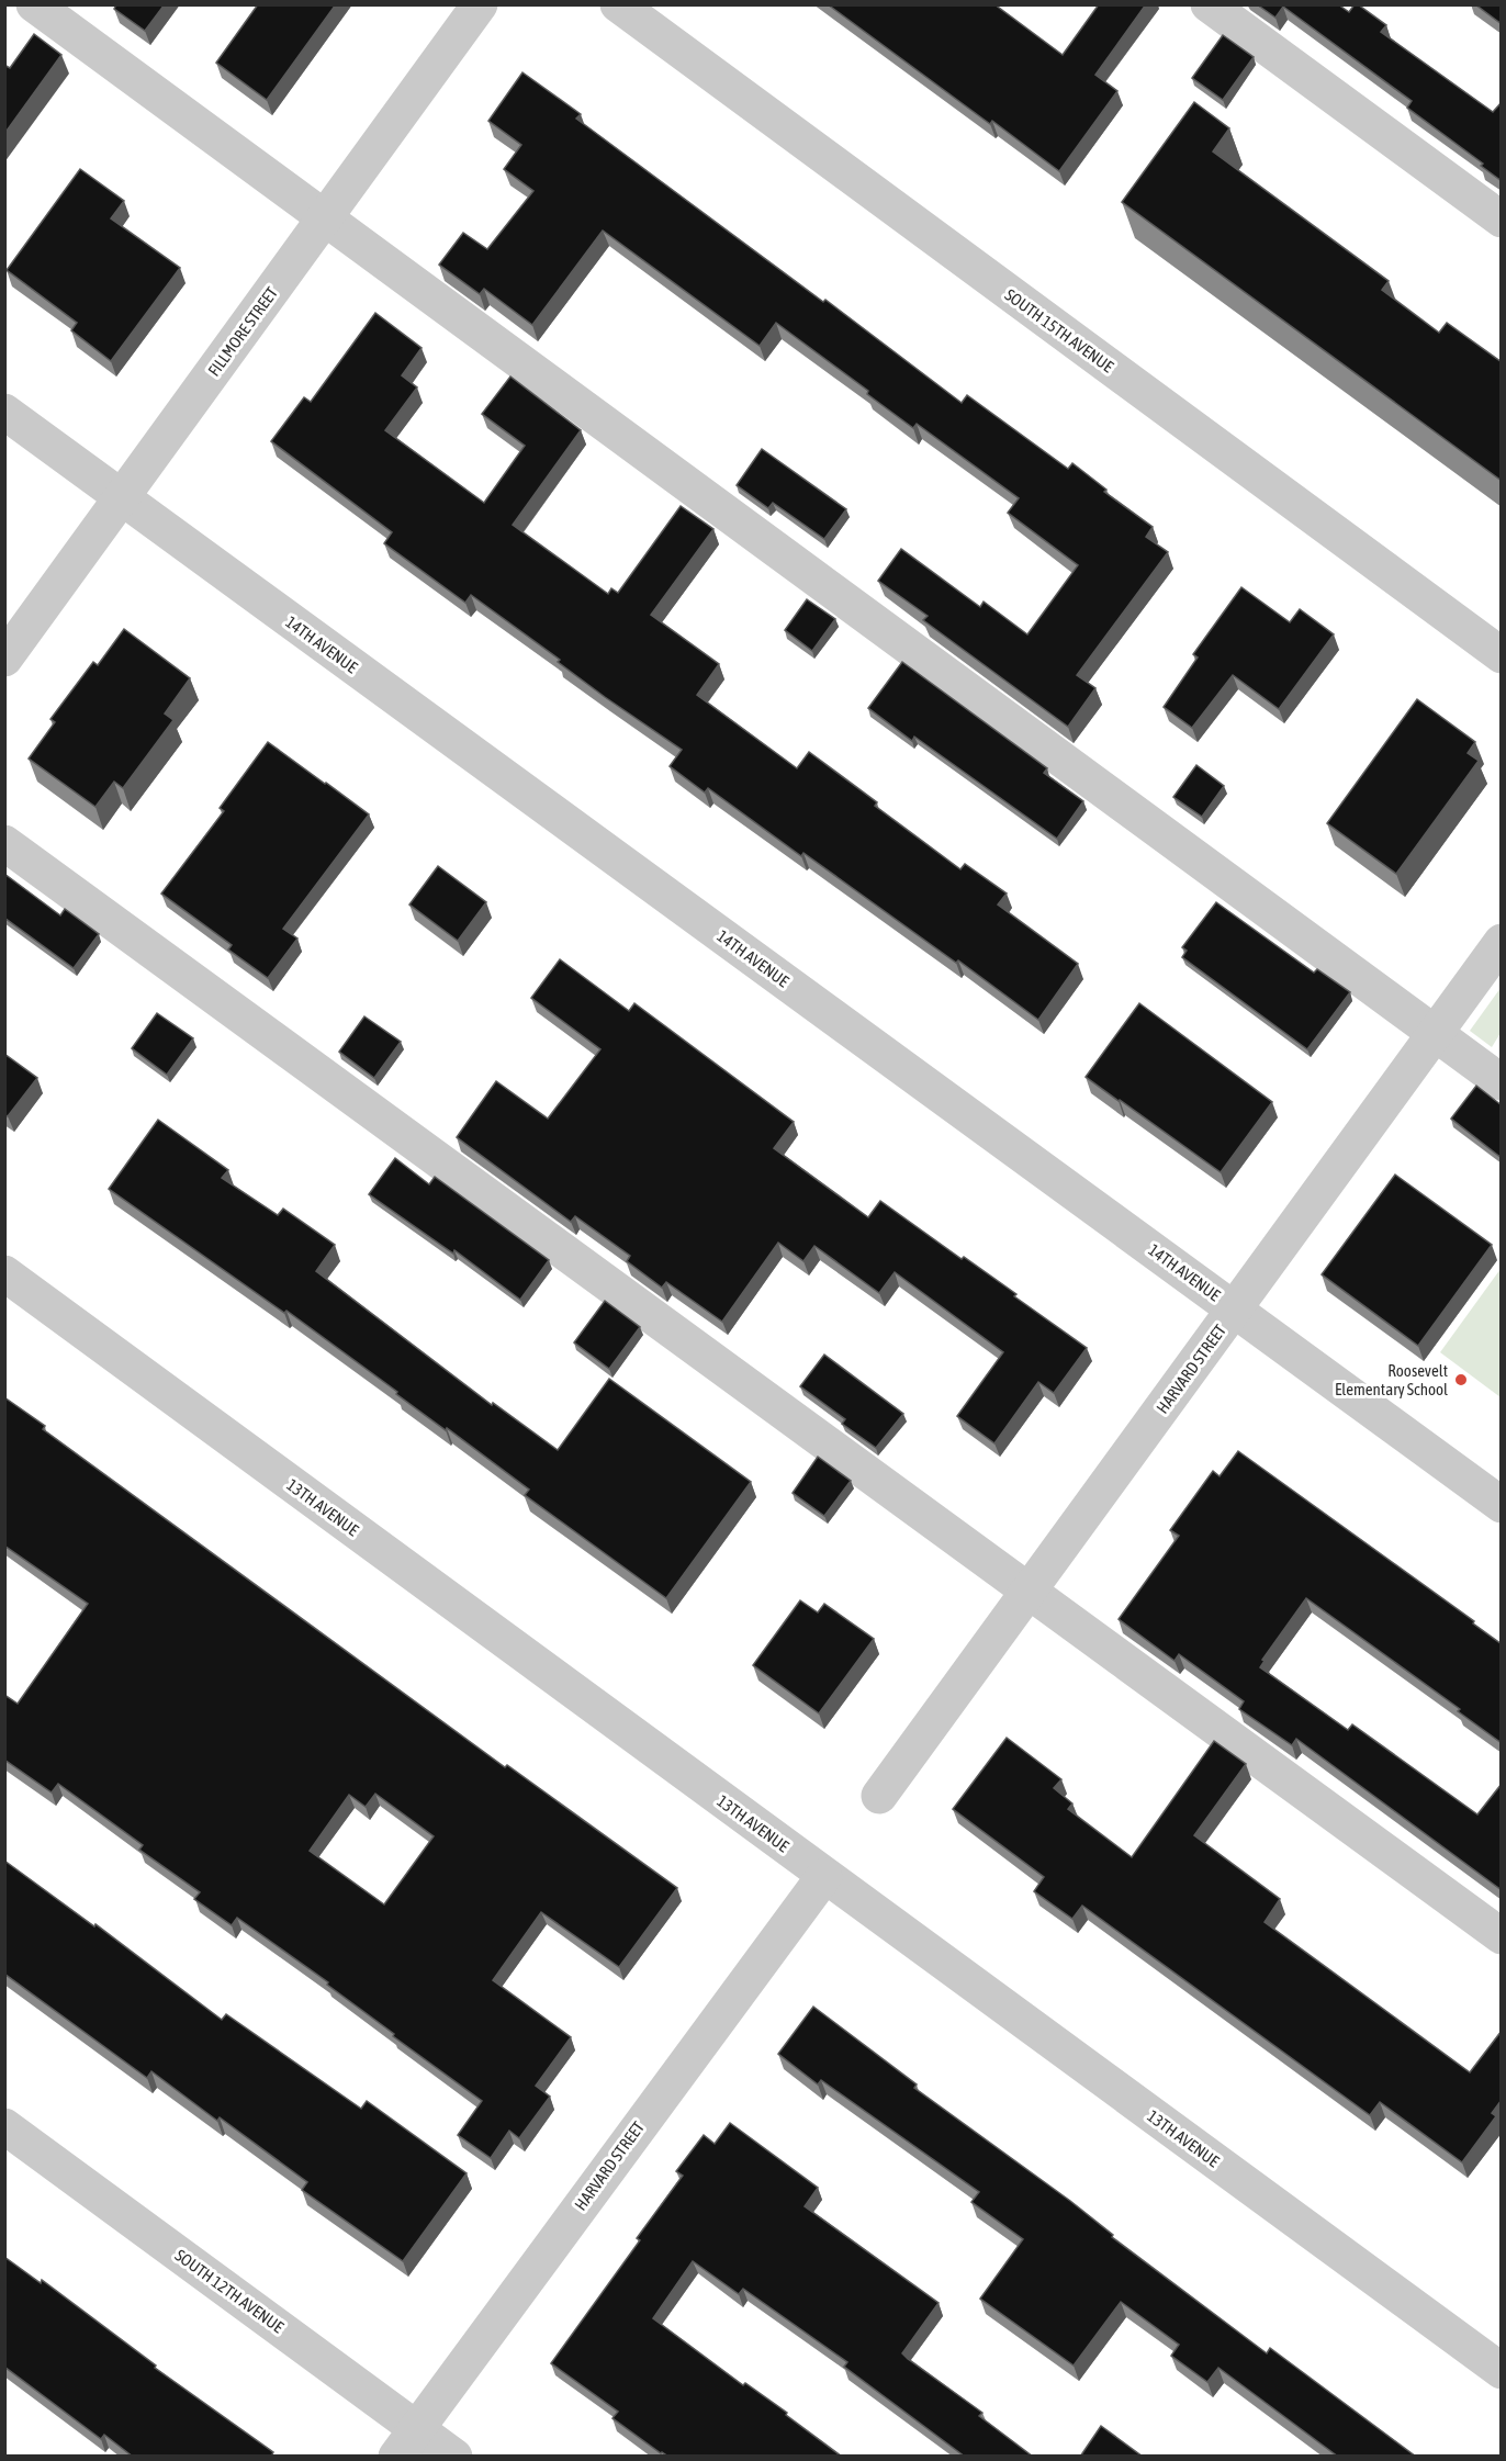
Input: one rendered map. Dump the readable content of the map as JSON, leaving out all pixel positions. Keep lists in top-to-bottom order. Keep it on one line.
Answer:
{"streets":{"street":["SOUTH 15TH AVENUE","FILLMORE STREET","14TH AVENUE","HARVARD STREET","13TH AVENUE","SOUTH 12TH AVENUE"]},"crossings":[["FILLMORE STREET","14TH AVENUE"],["14TH AVENUE","HARVARD STREET"],["HARVARD STREET","13TH AVENUE"],["HARVARD STREET","SOUTH 12TH AVENUE"]],"places":["Roosevelt Elementary School"]}
